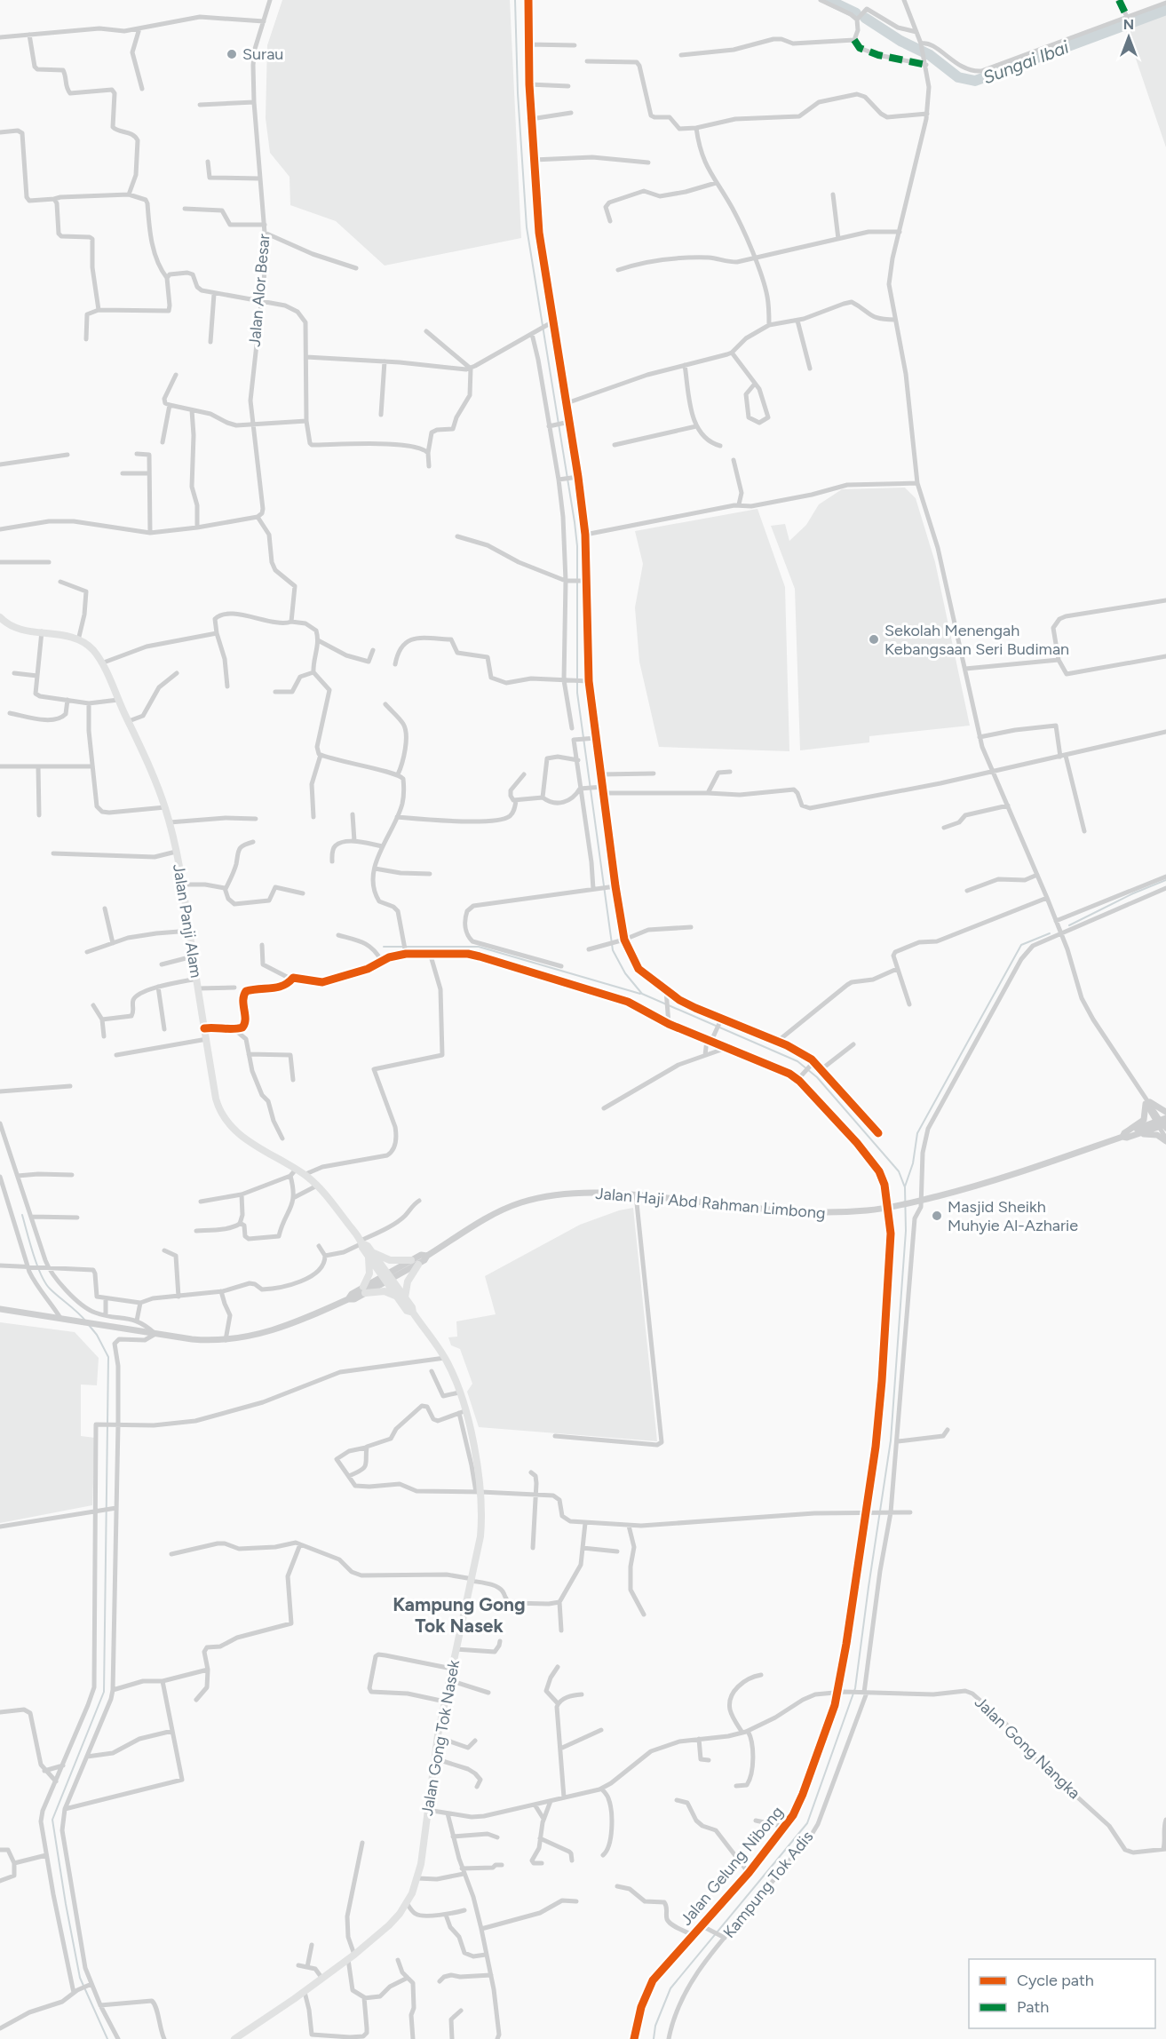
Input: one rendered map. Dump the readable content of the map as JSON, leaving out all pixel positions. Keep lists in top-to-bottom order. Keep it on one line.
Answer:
{"streets":{"main road":["Jalan Panji Alam","Jalan Gong Tok Nasek"],"street":["Jalan Alor Besar","Jalan Haji Abd Rahman Limbong","Jalan Gong Nangka","Jalan Gelung Nibong","Kampung Tok Adis"]},"crossings":[["Jalan Panji Alam","Jalan Haji Abd Rahman Limbong"],["Jalan Panji Alam","Jalan Gong Tok Nasek"],["Jalan Haji Abd Rahman Limbong","Jalan Gong Tok Nasek"],["Jalan Haji Abd Rahman Limbong","Jalan Gelung Nibong"],["Jalan Haji Abd Rahman Limbong","Kampung Tok Adis"],["Jalan Gong Nangka","Kampung Tok Adis"]],"districts":["Kampung Gong Tok Nasek"],"water":["Sungai Ibai"],"places":["Surau","Sekolah Menengah Kebangsaan Seri Budiman","Masjid Sheikh Muhyie Al-Azharie"],"legend":["Cycle path","Path"],"north":"top"}
